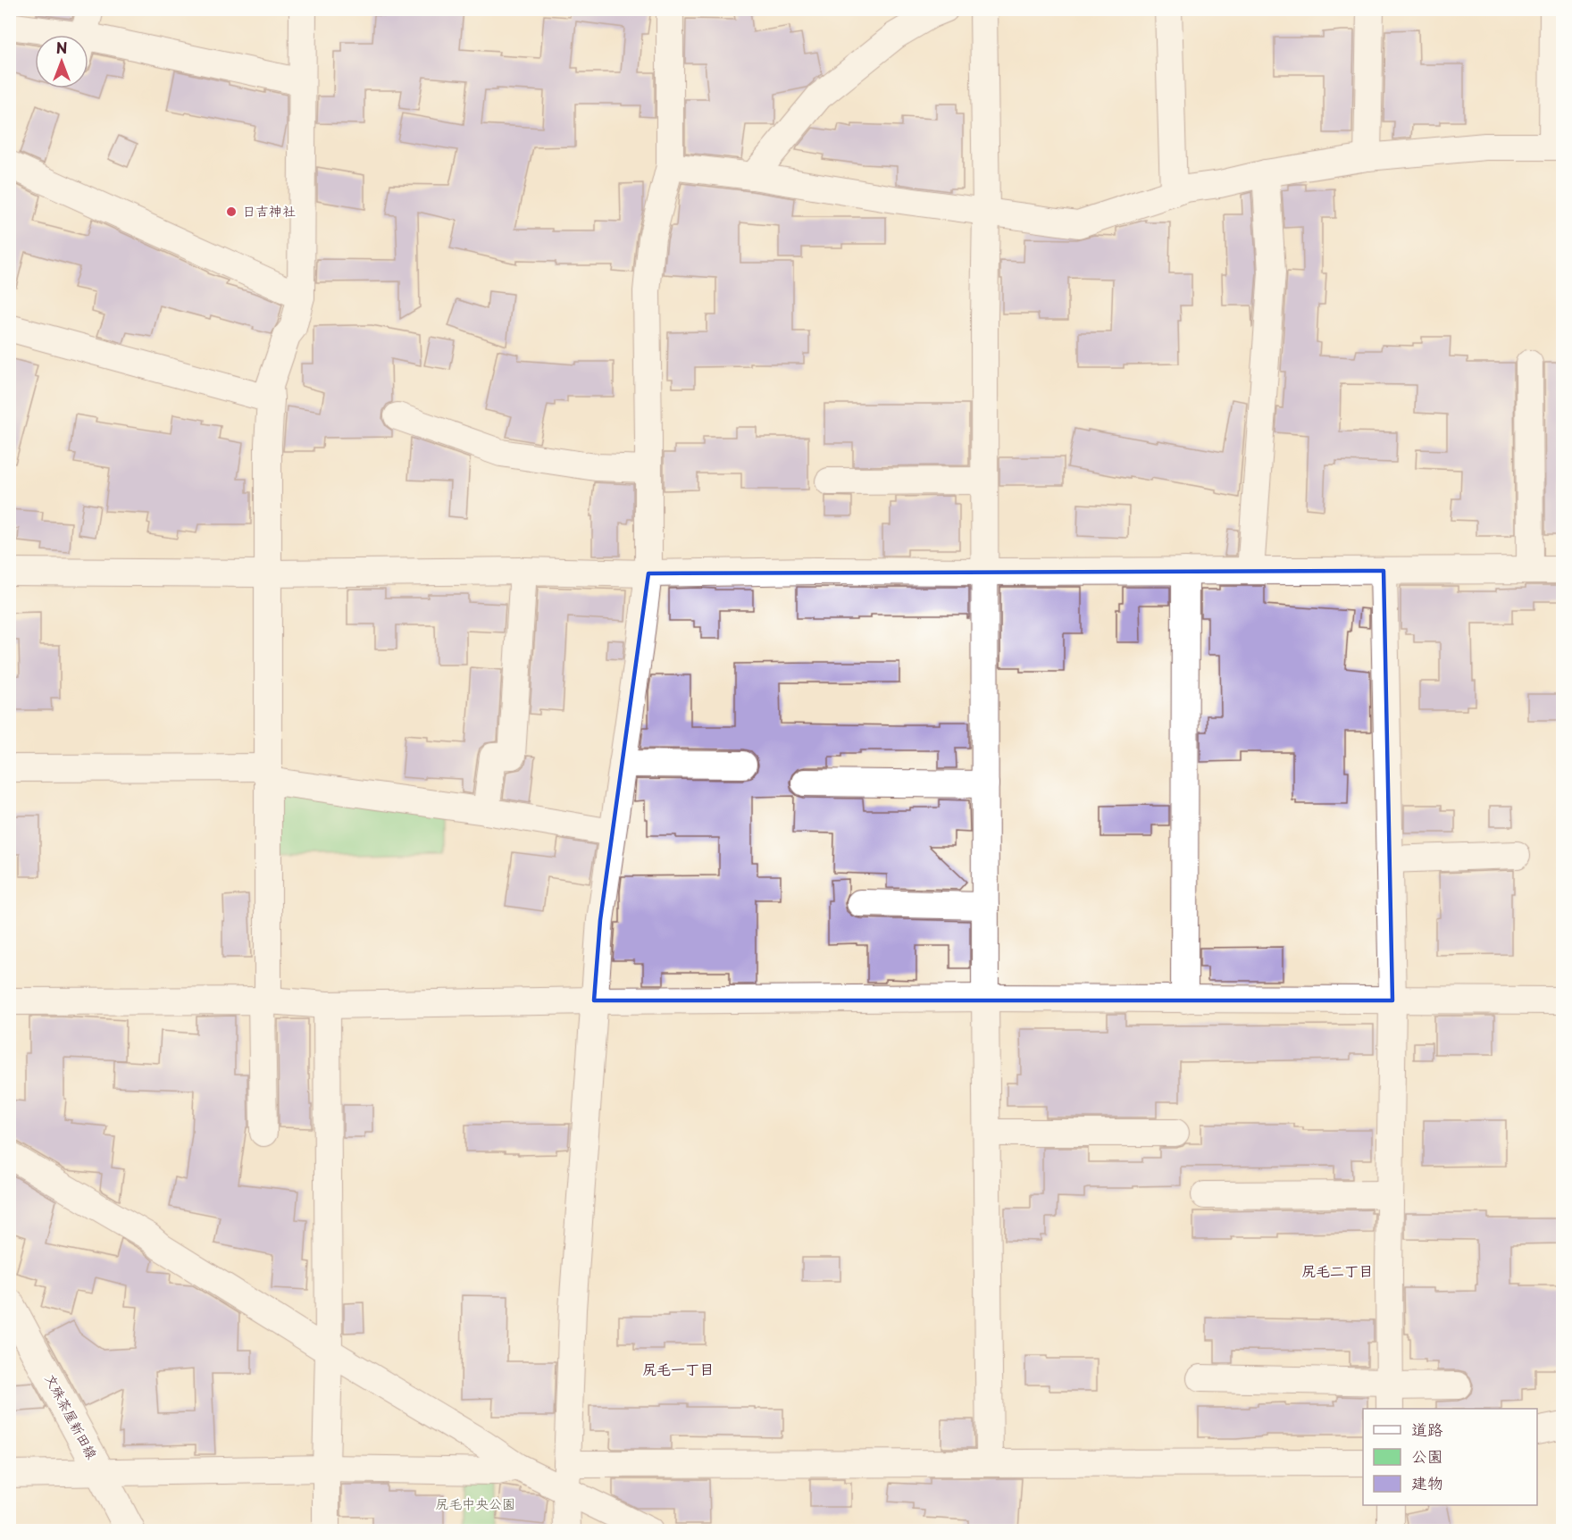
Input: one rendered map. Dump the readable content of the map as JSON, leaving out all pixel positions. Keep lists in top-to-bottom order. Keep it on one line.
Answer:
{"streets":{"main road":["文殊茶屋新田線"]},"districts":["尻毛二丁目","尻毛一丁目"],"parks":["尻毛中央公園"],"places":["日吉神社"],"legend":["道路","公園","建物"],"north":"top"}
